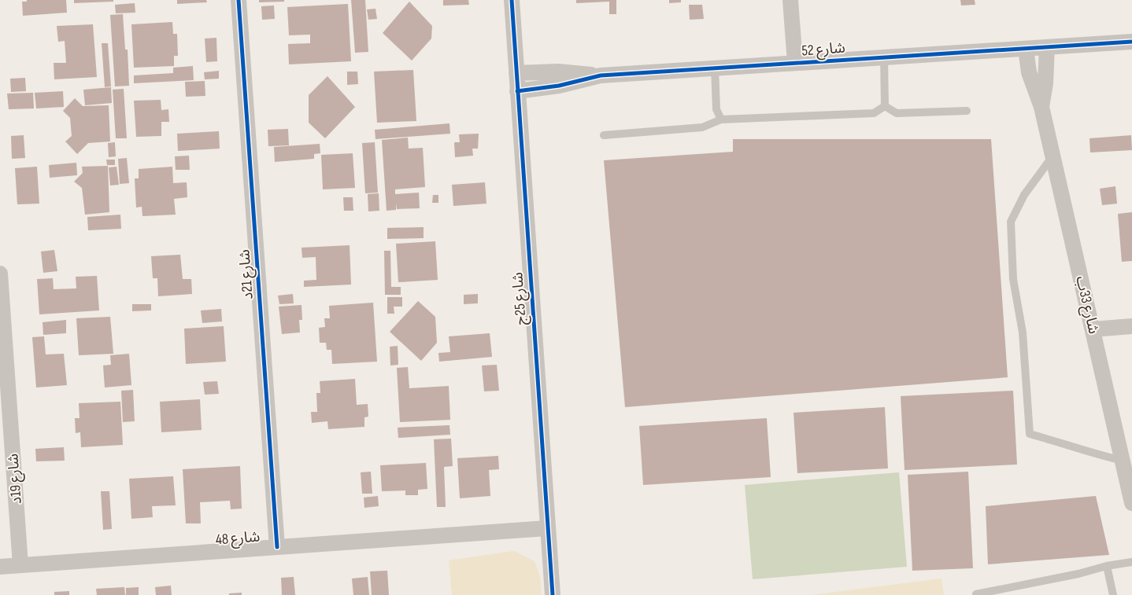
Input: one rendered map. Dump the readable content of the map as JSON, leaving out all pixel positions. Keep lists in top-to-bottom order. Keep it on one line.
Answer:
{"streets":{"street":["شارع 52","شارع 21د","شارع 25ج","شارع 33ب","شارع 19د","شارع 48"]},"crossings":[["شارع 52","شارع 25ج"],["شارع 52","شارع 33ب"],["شارع 21د","شارع 48"],["شارع 25ج","شارع 48"],["شارع 19د","شارع 48"]]}
